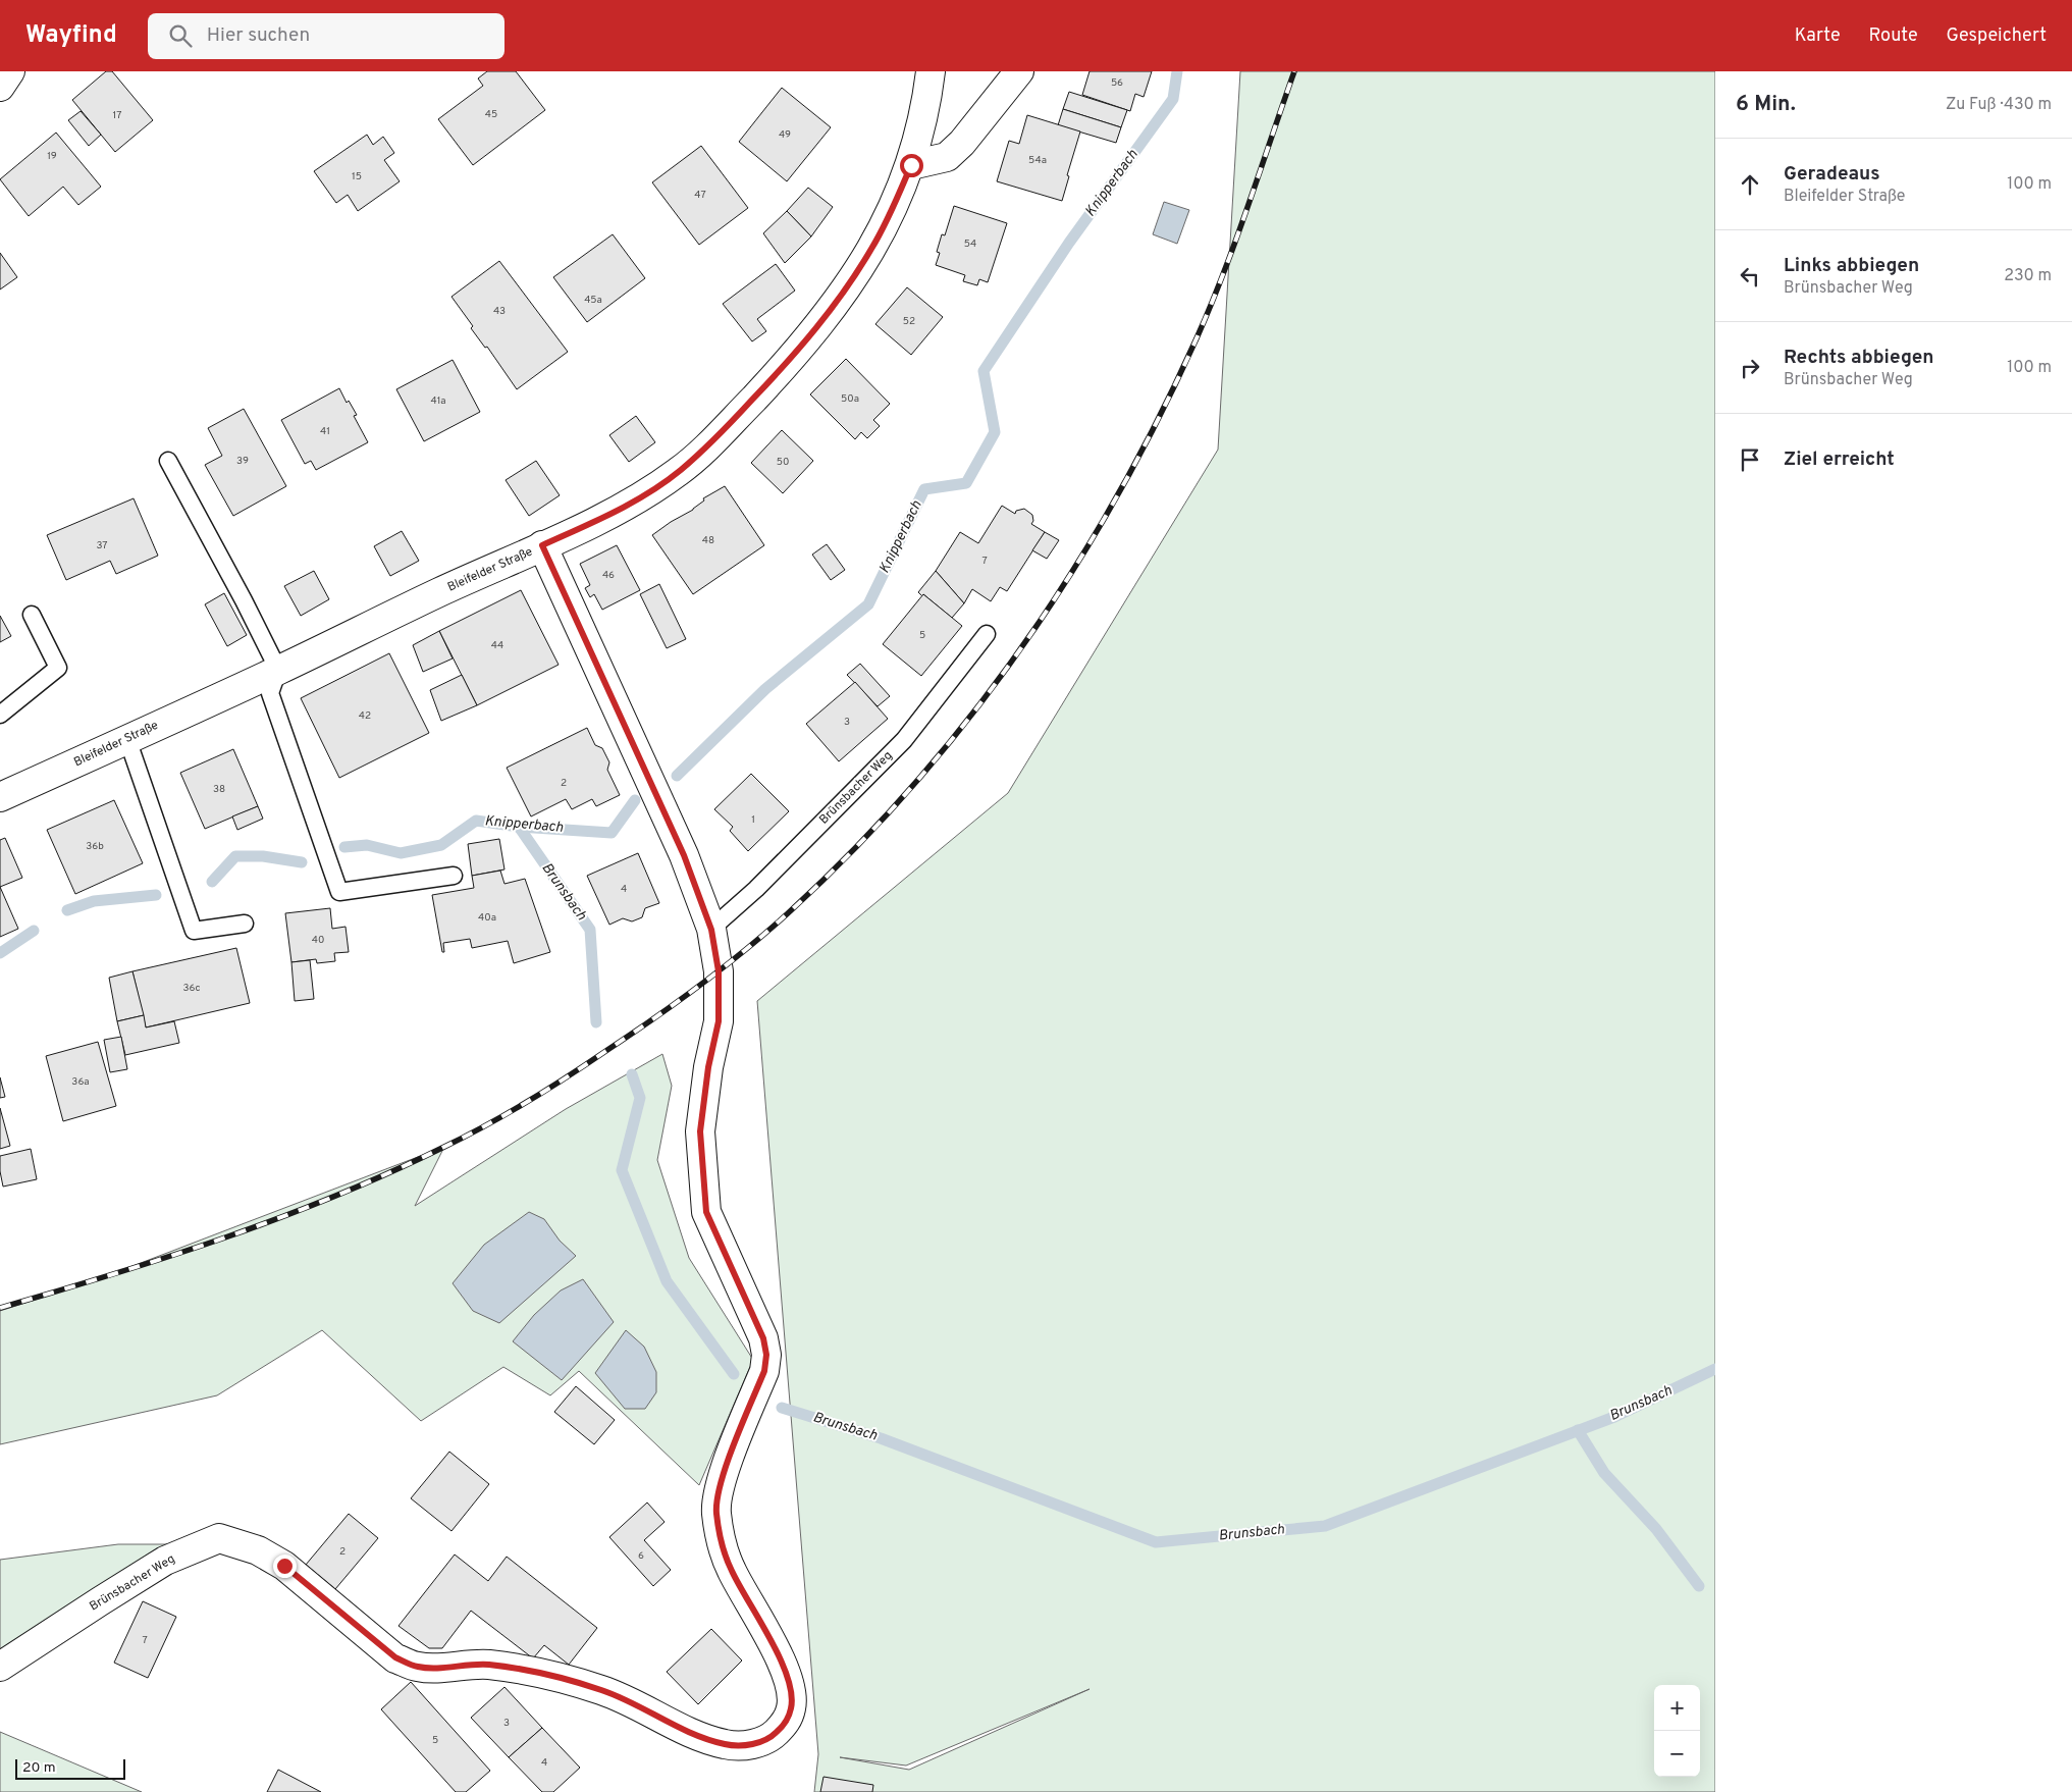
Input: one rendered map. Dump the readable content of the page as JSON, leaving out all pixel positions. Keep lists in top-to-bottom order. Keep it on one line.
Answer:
{"streets":{"street":["Bleifelder Straße","Brünsbacher Weg"]},"crossings":[["Bleifelder Straße","Brünsbacher Weg"]],"water":["Knipperbach","Brunsbach"],"house_numbers":["56","45","17","49","19","54a","15","47","54","45a","43","52","50a","41a","41","39","50","48","37","7","46","5","44","42","3","2","38","1","36b","4","40a","40","36c","36a","2","6","7","3","5","4"],"scale_bar":"20 m","page":{"header":"Wayfind","search":"Hier suchen","nav":["Karte","Route","Gespeichert"],"heading":["6 Min.","Zu Fuß · 430 m"],"list":[["Geradeaus","Bleifelder Straße","100 m"],["Links abbiegen","Brünsbacher Weg","230 m"],["Rechts abbiegen","Brünsbacher Weg","100 m"],"Ziel erreicht"],"map_buttons":["+","−"],"scale":"20 m"}}
